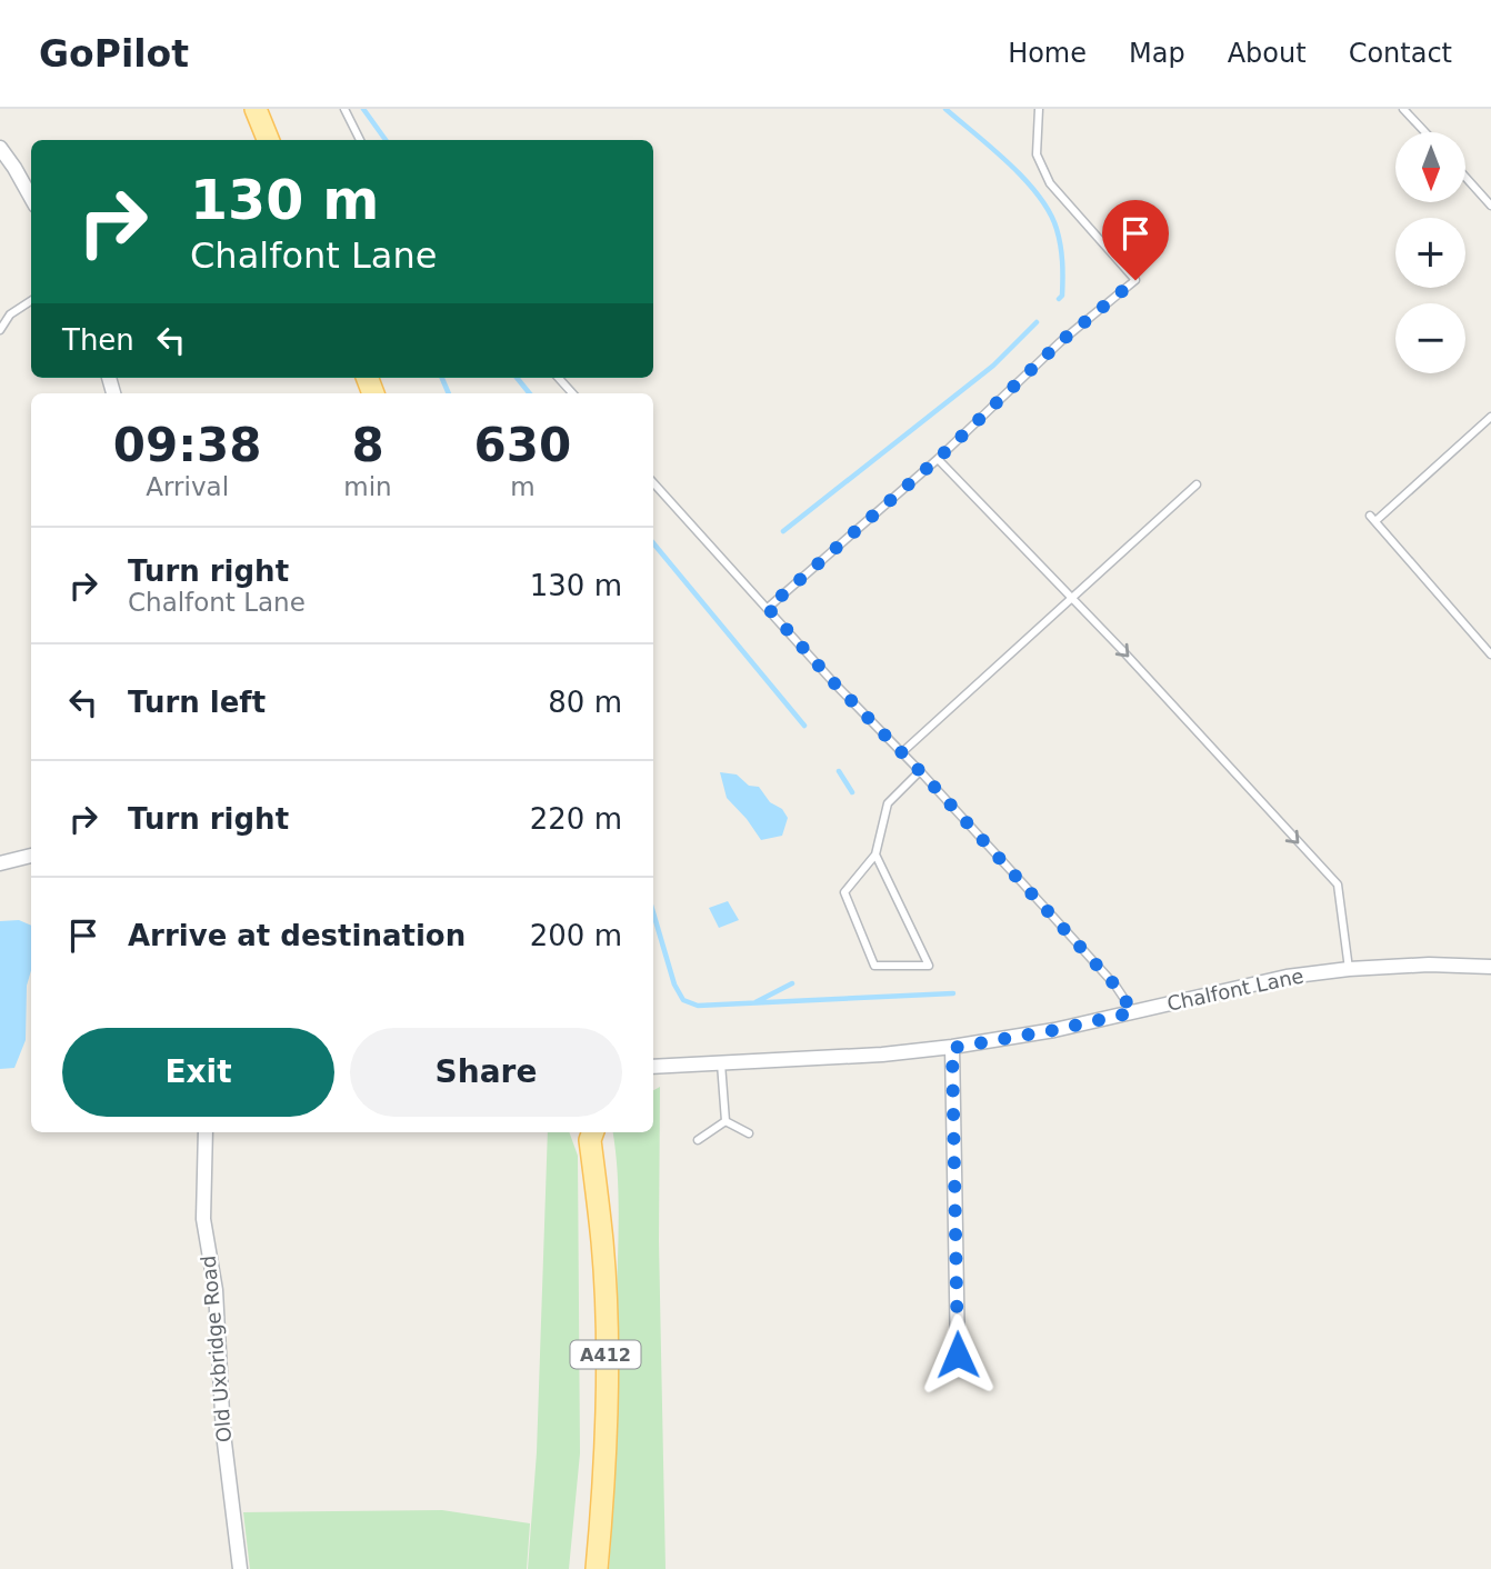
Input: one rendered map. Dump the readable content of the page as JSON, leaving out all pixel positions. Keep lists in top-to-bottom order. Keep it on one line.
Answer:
{"streets":{"main road":["A412"],"street":["Chalfont Lane","Old Uxbridge Road"]},"north":"bottom","page":{"header":"GoPilot","nav":["Home","Map","About","Contact"],"map_buttons":["+","−"],"turn":["130 m","Chalfont Lane"],"then":"Then","eta":["09:38","Arrival","8","min","630","m"],"list":[{"name":"Turn right","note":"Chalfont Lane","value":"130 m"},{"name":"Turn left","value":"80 m"},{"name":"Turn right","value":"220 m"},{"name":"Arrive at destination","value":"200 m"}],"buttons":["Exit","Share"]}}
